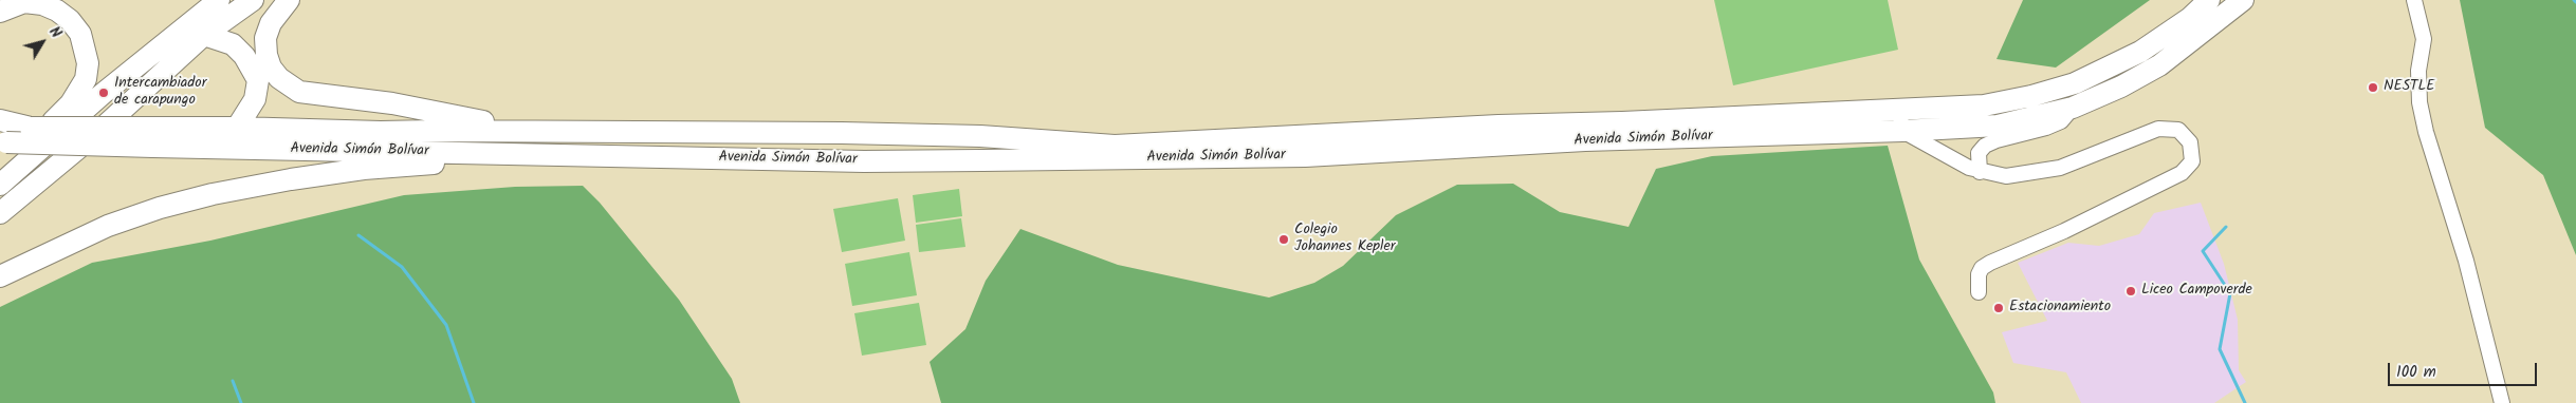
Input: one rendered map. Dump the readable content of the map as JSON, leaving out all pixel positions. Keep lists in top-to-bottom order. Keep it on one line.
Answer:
{"streets":{"highway":["Avenida Simón Bolívar"]},"places":["NESTLE","Intercambiador de carapungo","Colegio Johannes Kepler","Liceo Campoverde","Estacionamiento"],"scale_bar":"100 m","north":"top right"}
